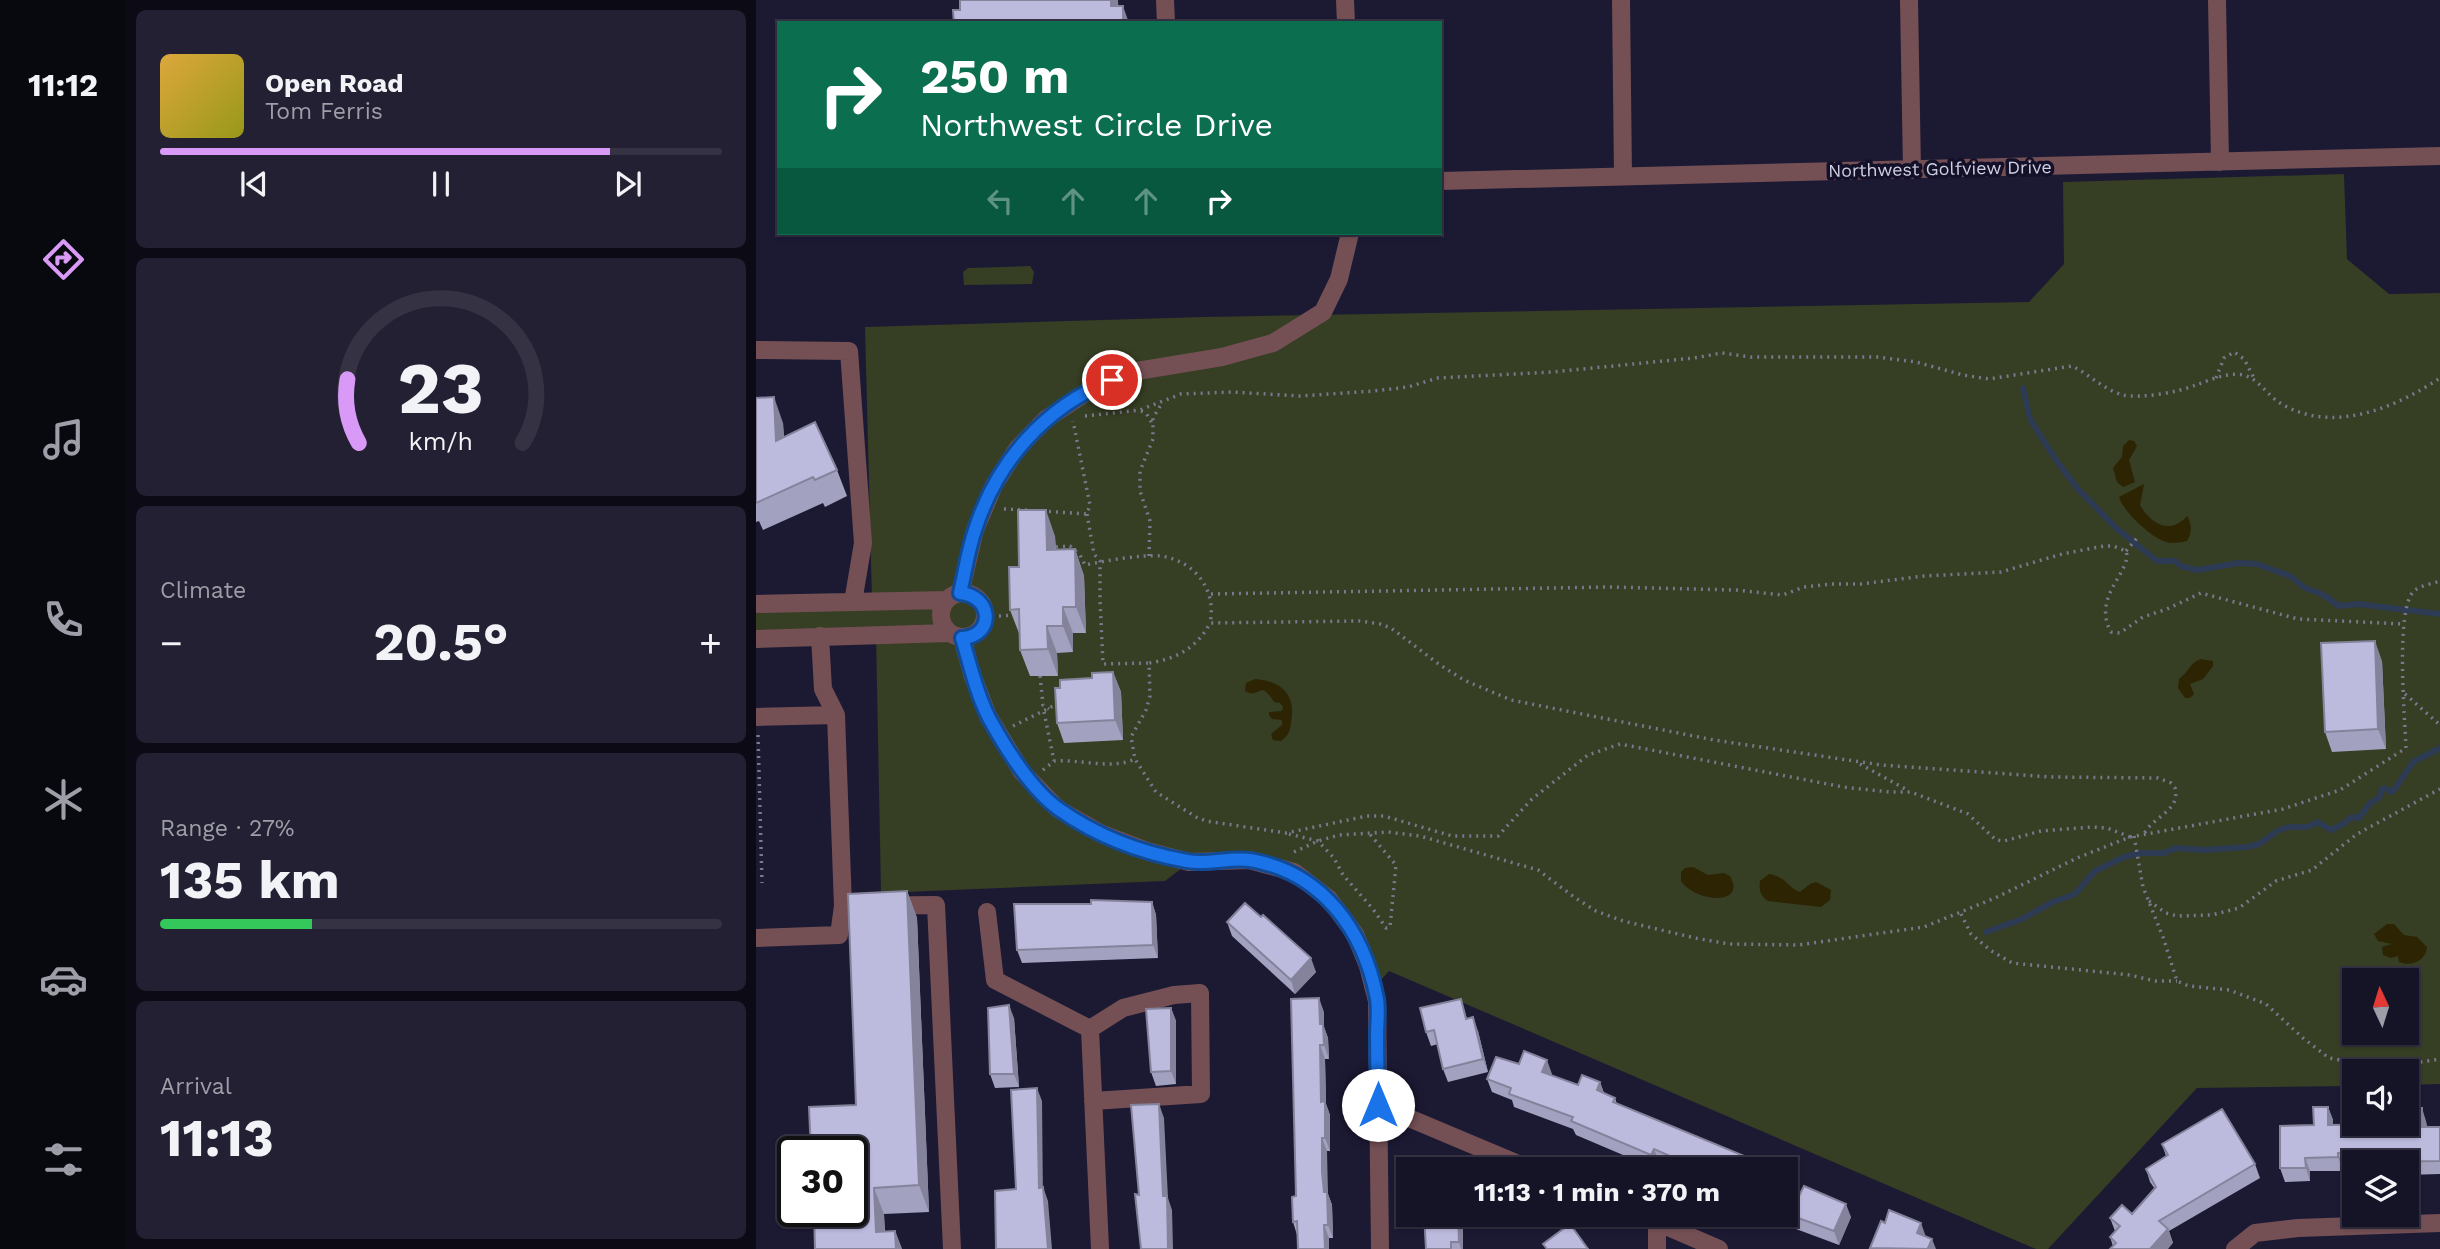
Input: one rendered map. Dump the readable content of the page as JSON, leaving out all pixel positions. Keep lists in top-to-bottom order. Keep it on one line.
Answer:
{"streets":{"street":["Northwest Golfview Drive"]},"north":"top","page":{"tabs":"11:12","turn":["250 m","Northwest Circle Drive"],"song":["Open Road","Tom Ferris"],"tile":["Climate",["Range · 27%","135 km"],["Arrival","11:13"]],"heat":["−","20.5°","+"],"limit":"30","trip":"11:13 · 1 min · 370 m","gauge":["23","km/h"]}}
